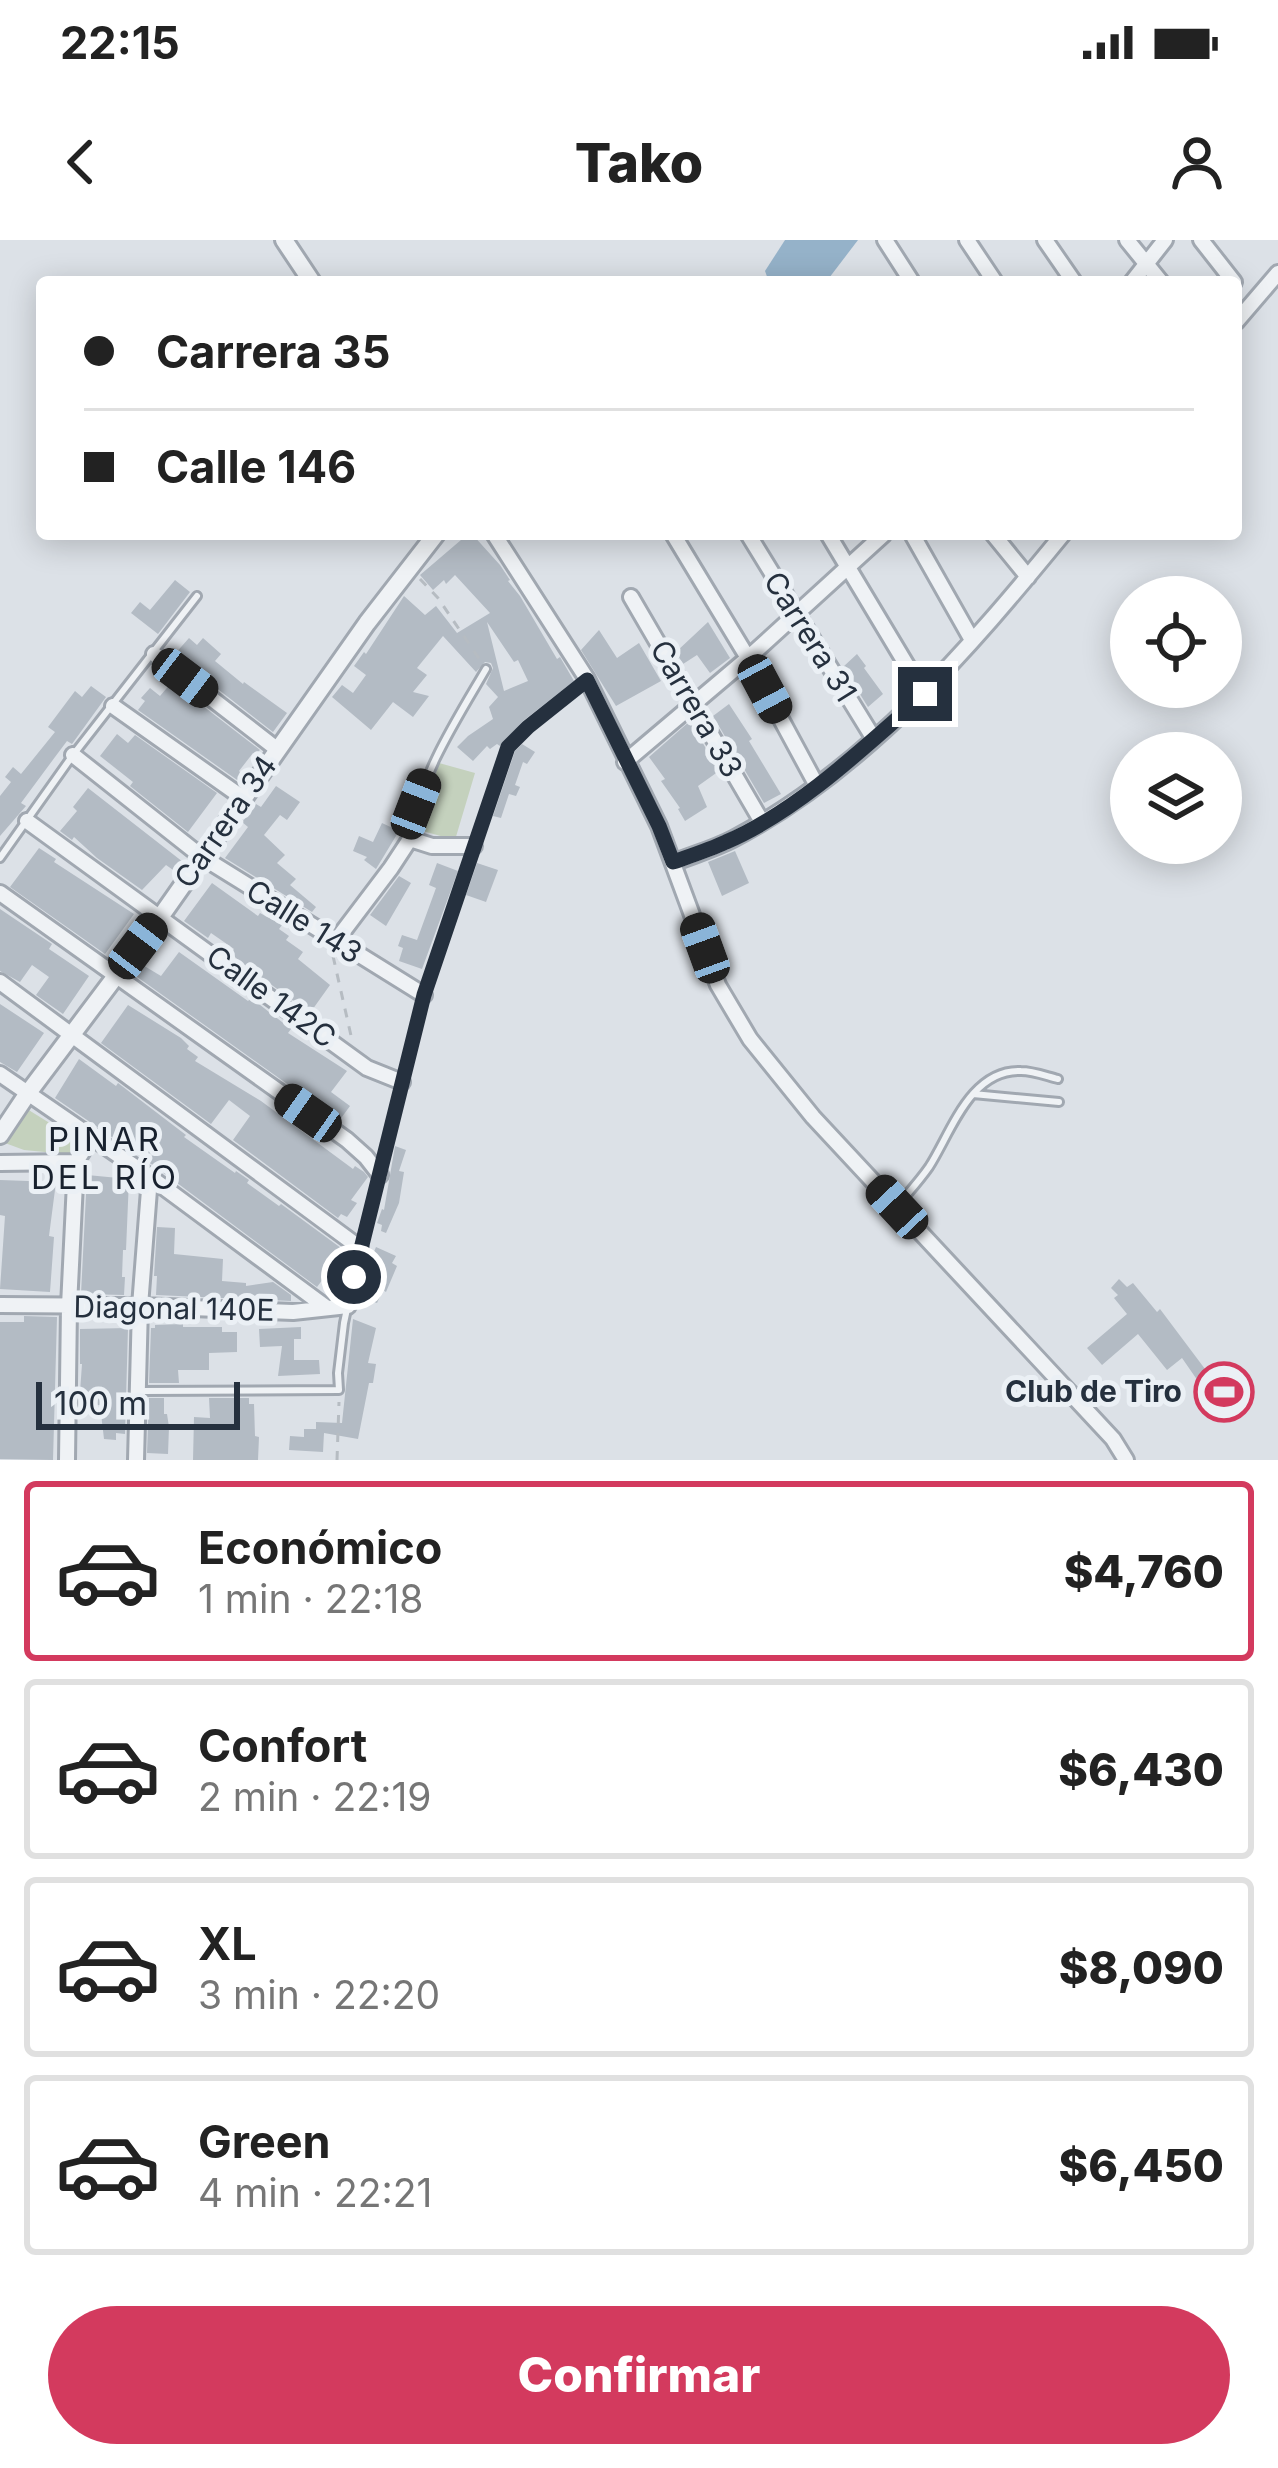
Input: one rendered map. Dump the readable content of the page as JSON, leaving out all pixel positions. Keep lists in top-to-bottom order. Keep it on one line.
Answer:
{"streets":{"street":["Carrera 31","Carrera 33","Carrera 34","Calle 143","Calle 142C","Diagonal 140E"]},"crossings":[["Carrera 34","Calle 143"],["Carrera 34","Calle 142C"]],"districts":["PINAR DEL RÍO"],"places":{"sports":["Club de Tiro"]},"scale_bar":"100 m","page":{"status":"22:15","header":"Tako","banner":["Carrera 35","Calle 146"],"scale":"100 m","list":[{"name":"Económico","note":"1 min · 22:18","value":"$4,760"},{"name":"Confort","note":"2 min · 22:19","value":"$6,430"},{"name":"XL","note":"3 min · 22:20","value":"$8,090"},{"name":"Green","note":"4 min · 22:21","value":"$6,450"}],"buttons":"Confirmar"}}
